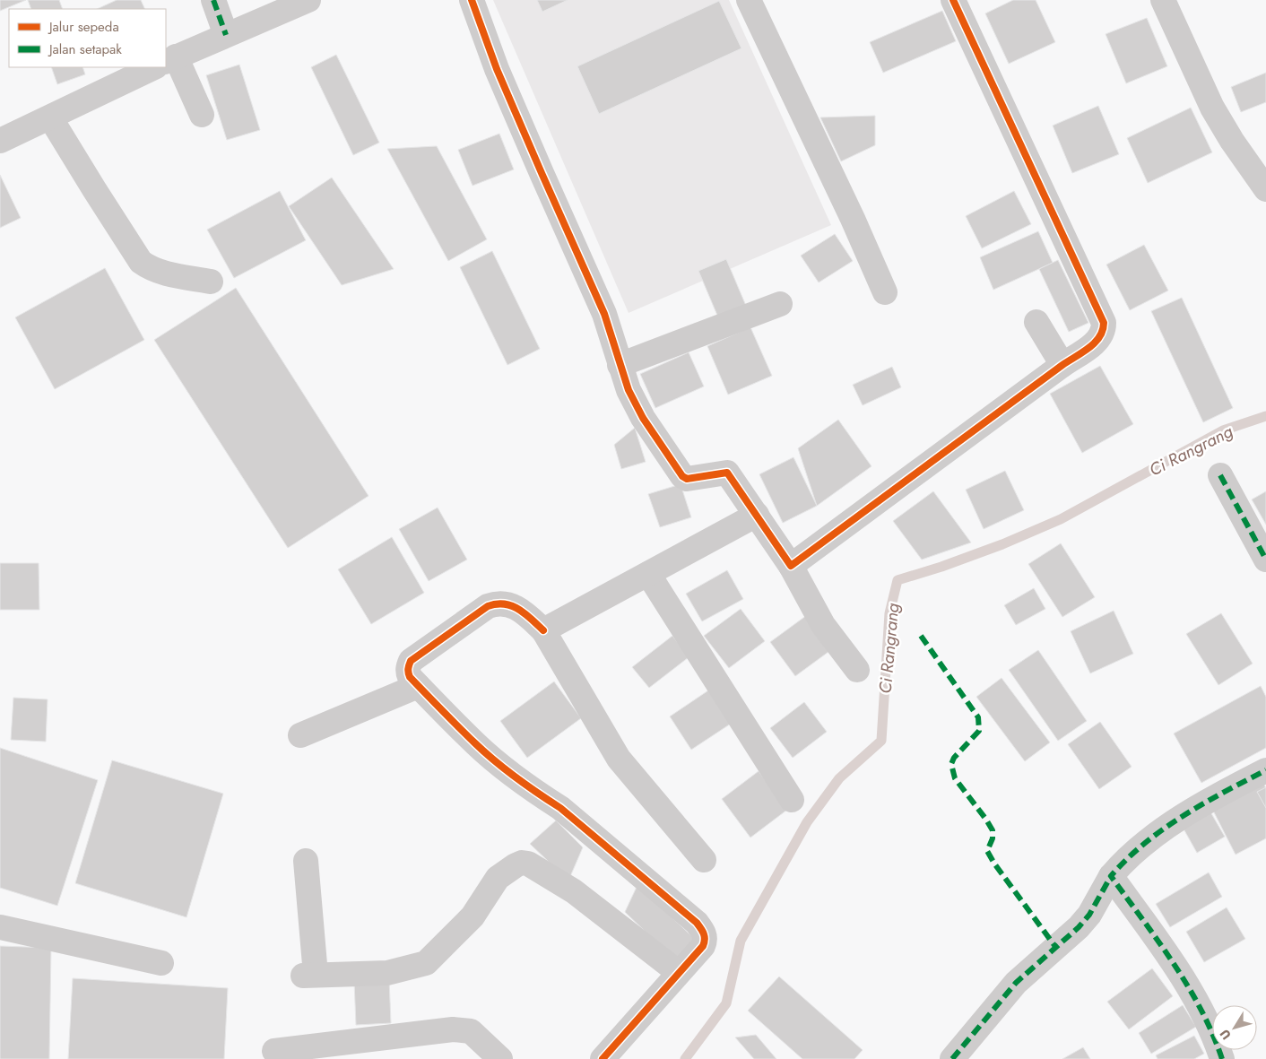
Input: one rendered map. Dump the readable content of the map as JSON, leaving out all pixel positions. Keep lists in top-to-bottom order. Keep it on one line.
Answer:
{"water":["Ci Rangrang"],"legend":["Jalur sepeda","Jalan setapak"],"north":"bottom left"}
